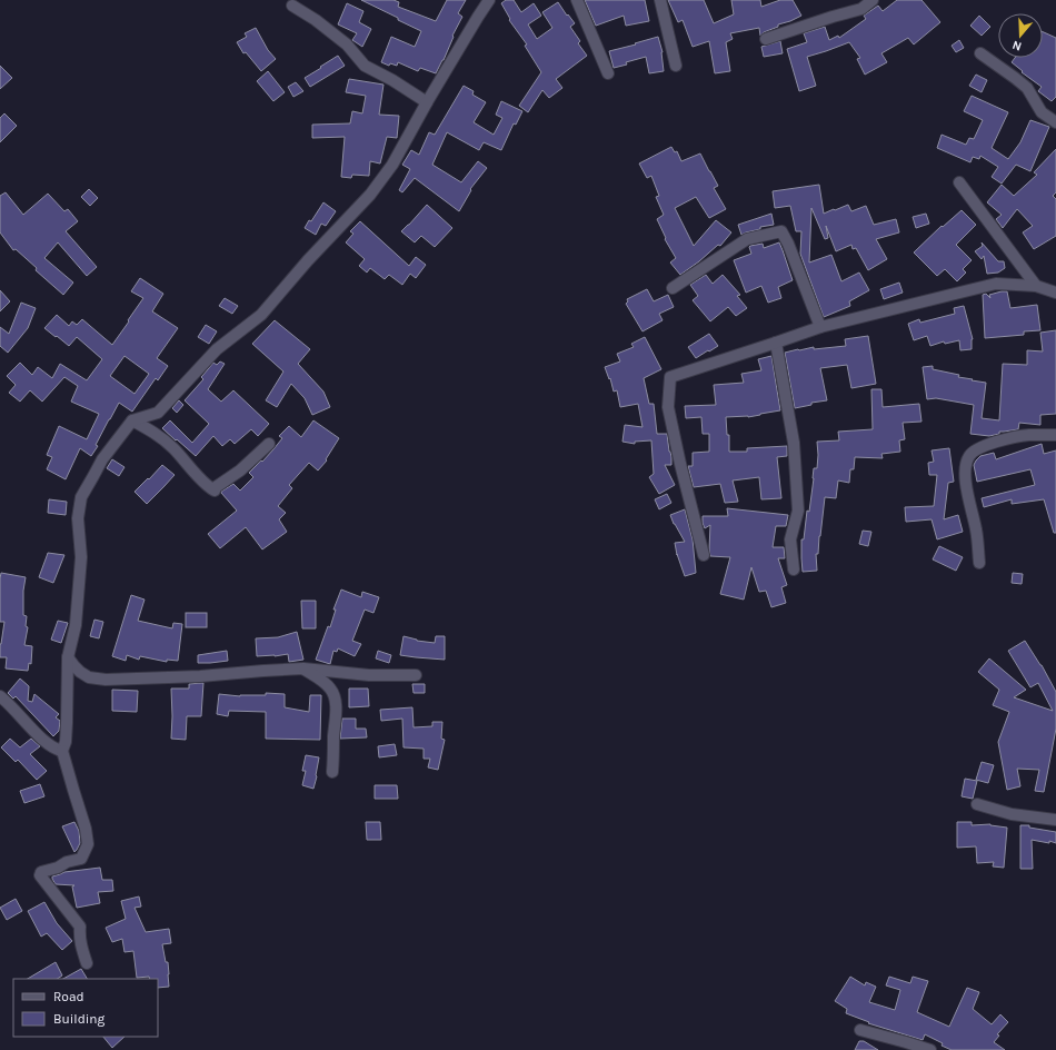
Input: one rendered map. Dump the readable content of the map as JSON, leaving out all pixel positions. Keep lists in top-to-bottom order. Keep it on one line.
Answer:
{"legend":["Road","Building"],"north":"bottom"}
